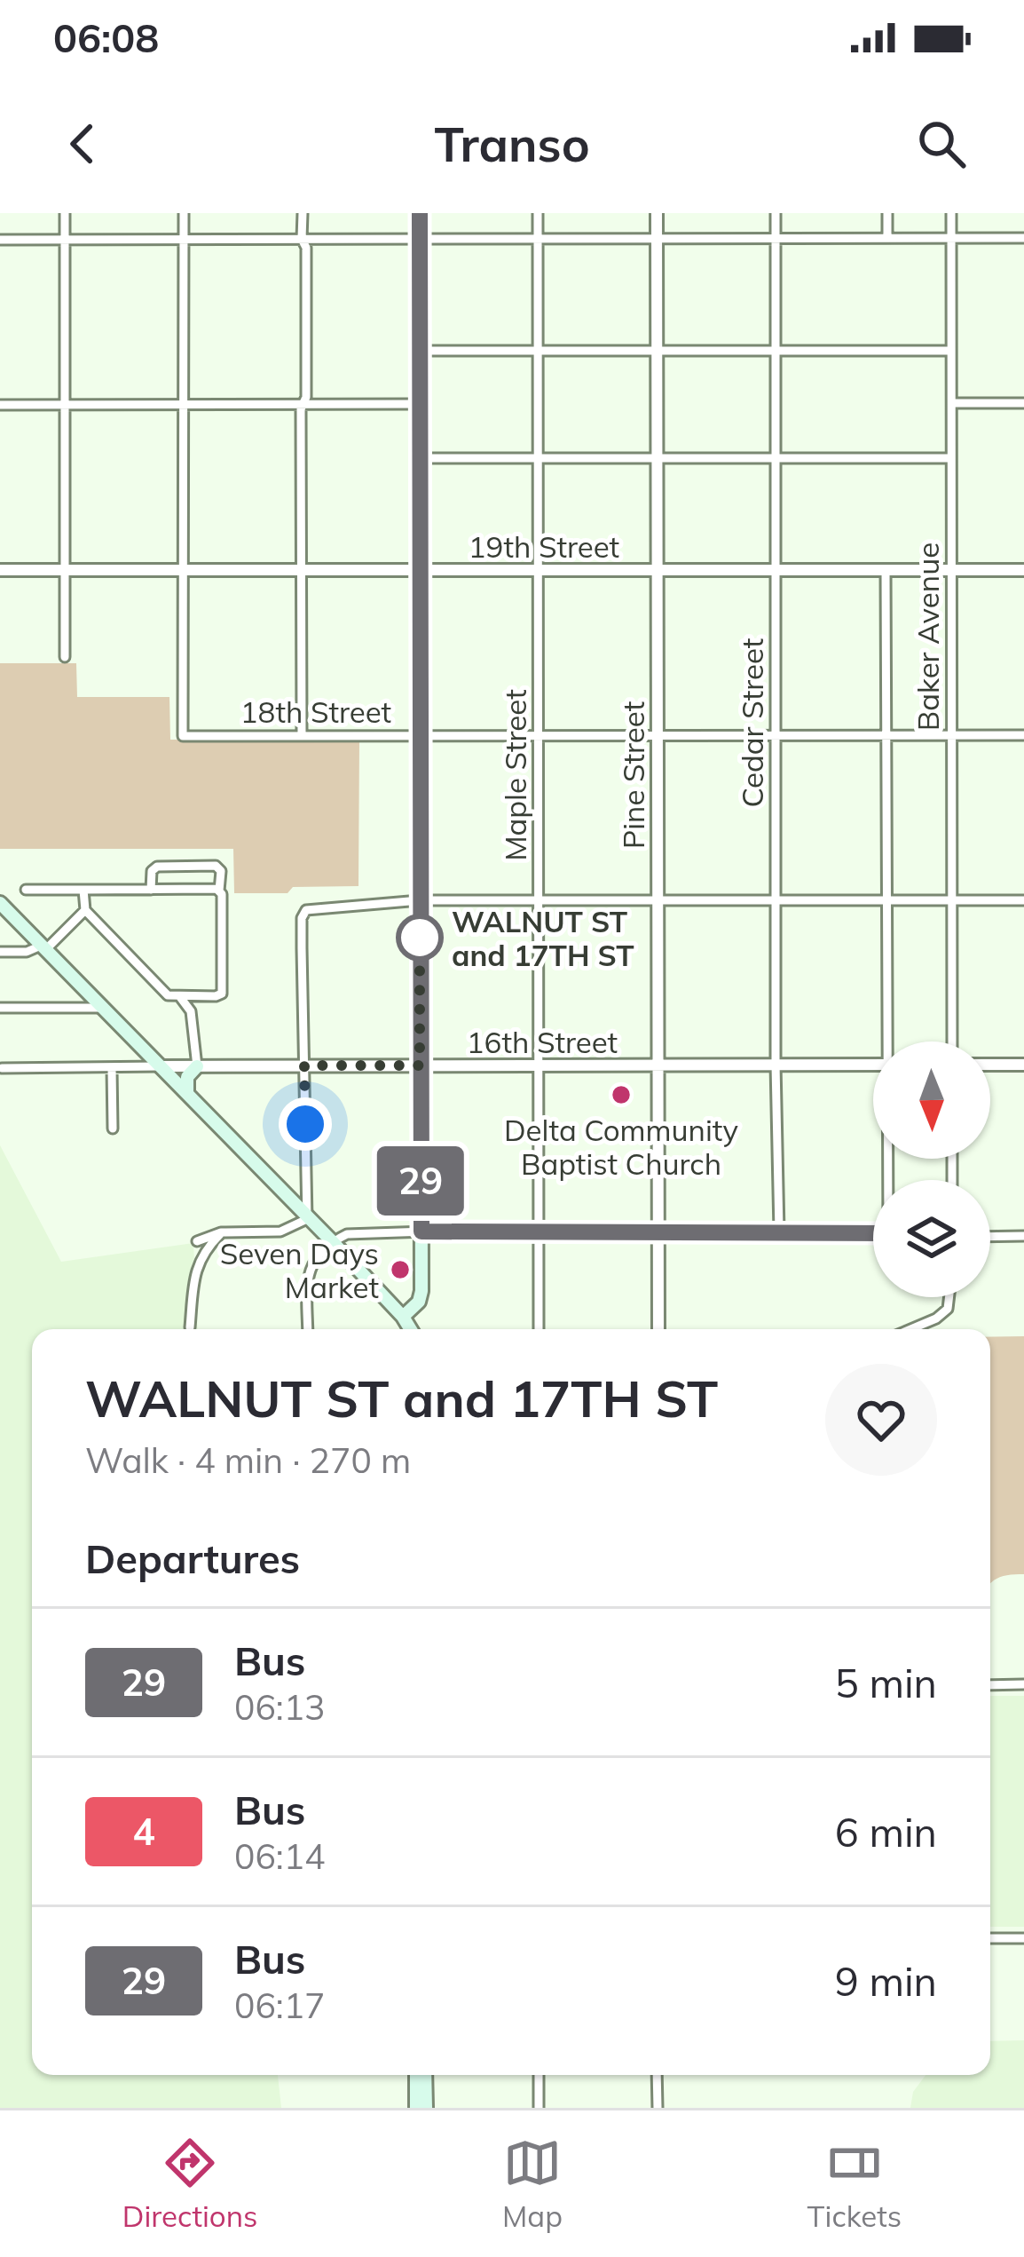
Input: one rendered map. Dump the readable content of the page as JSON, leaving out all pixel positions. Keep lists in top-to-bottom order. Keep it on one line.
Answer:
{"streets":{"street":["19th Street","Baker Avenue","18th Street","Cedar Street","Maple Street","Pine Street","16th Street"]},"crossings":[["19th Street","Baker Avenue"],["19th Street","18th Street"],["19th Street","Cedar Street"],["19th Street","Maple Street"],["19th Street","Pine Street"],["Baker Avenue","18th Street"],["18th Street","Cedar Street"],["18th Street","Maple Street"],["18th Street","Pine Street"],["Cedar Street","16th Street"],["Maple Street","16th Street"],["Pine Street","16th Street"]],"places":["WALNUT ST and 17TH ST","Delta Community Baptist Church","Seven Days Market"],"lines":["bus line 29"],"north":"bottom","page":{"status":"06:08","header":"Transo","on_map":"29","heading":[["WALNUT ST and 17TH ST","Walk · 4 min · 270 m"],"Departures"],"list":[{"mark":"29","name":"Bus","note":"06:13","value":"5 min"},{"mark":"4","name":"Bus","note":"06:14","value":"6 min"},{"mark":"29","name":"Bus","note":"06:17","value":"9 min"}],"tabs":["Directions","Map","Tickets"]}}
